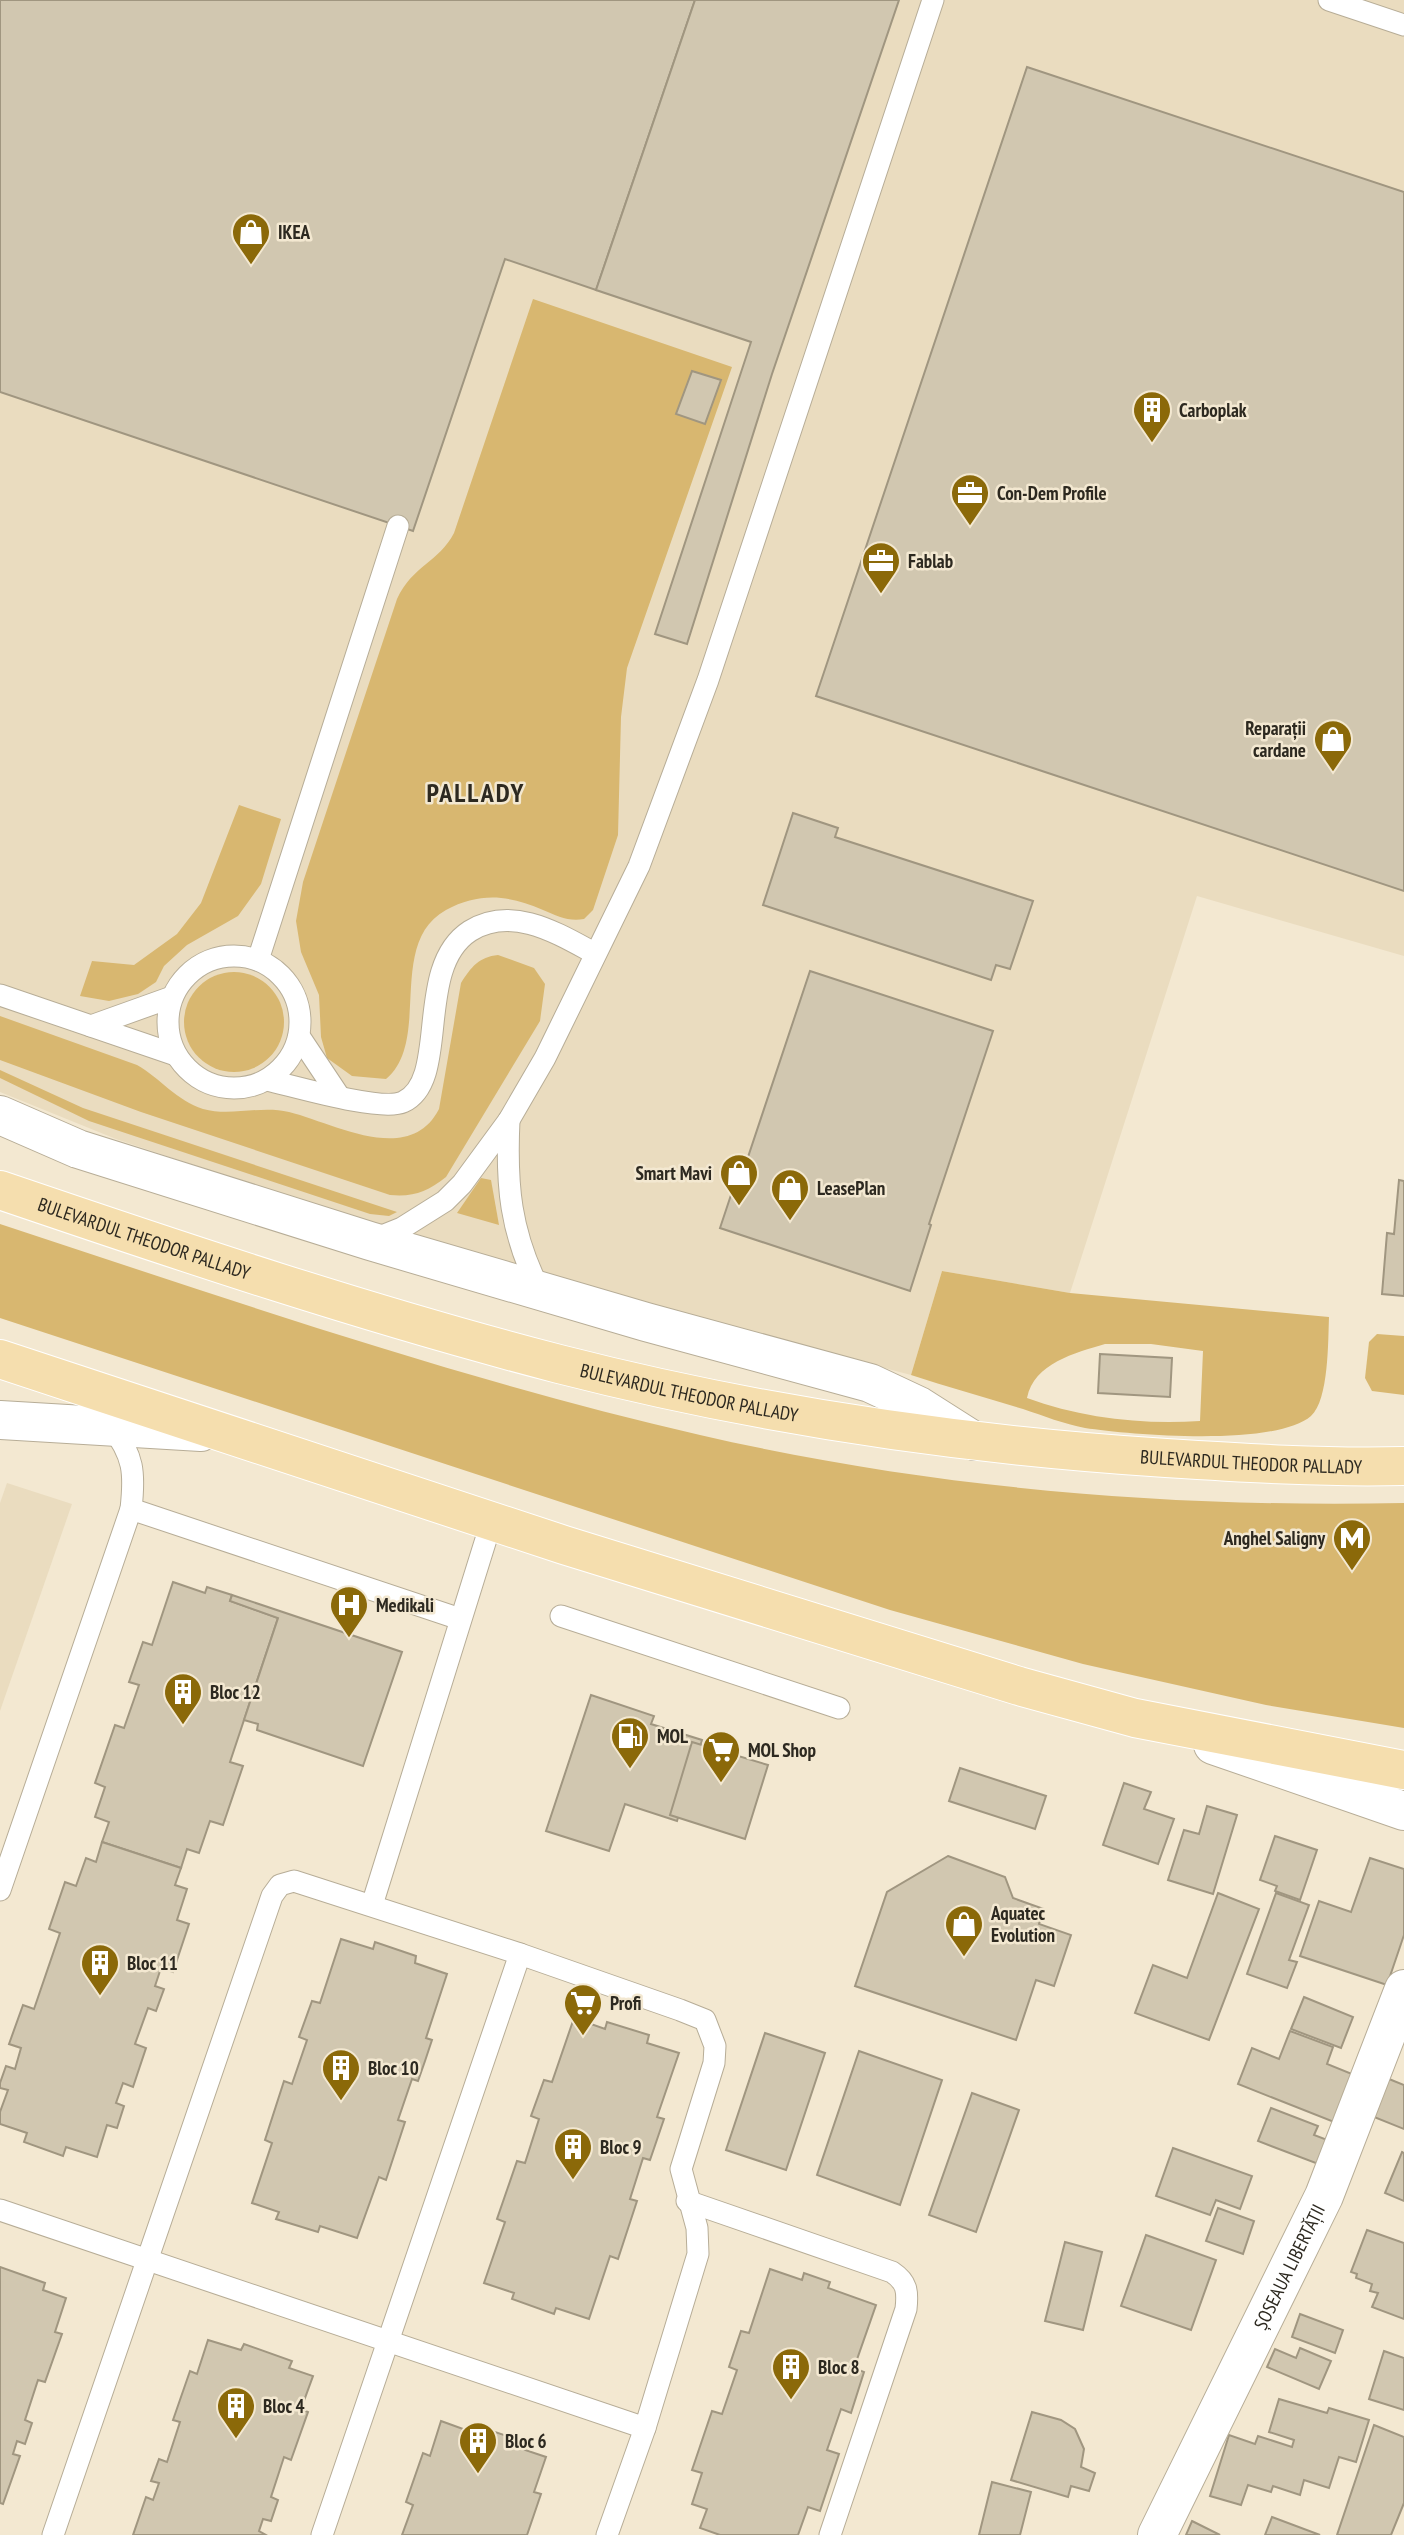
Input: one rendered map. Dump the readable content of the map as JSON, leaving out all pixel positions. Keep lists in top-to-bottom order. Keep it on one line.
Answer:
{"streets":{"main road":["BULEVARDUL THEODOR PALLADY"],"street":["ȘOSEAUA LIBERTĂȚII"]},"districts":["PALLADY"],"places":{"shop":["IKEA","Reparații cardane","Smart Mavi","LeasePlan","Aquatec Evolution"],"building":["Carboplak","Bloc 12","Bloc 11","Bloc 10","Bloc 9","Bloc 8","Bloc 4","Bloc 6"],"office":["Con-Dem Profile","Fablab"],"metro station":["Anghel Saligny"],"hospital":["Medikali"],"fuel station":["MOL"],"supermarket":["MOL Shop","Profi"]}}
